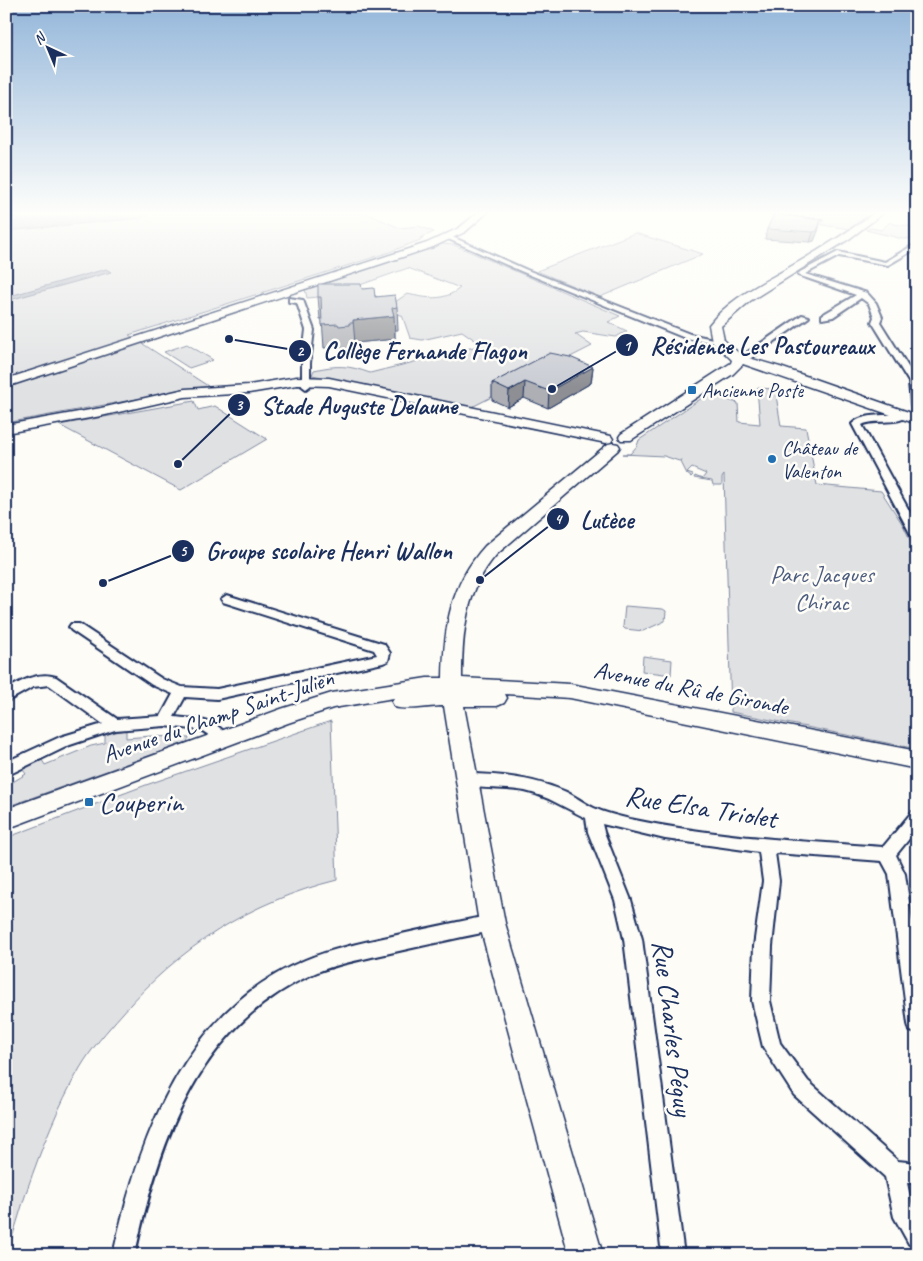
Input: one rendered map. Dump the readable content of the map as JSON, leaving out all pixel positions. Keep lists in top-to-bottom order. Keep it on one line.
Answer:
{"streets":{"street":["Avenue du Rû de Gironde","Avenue du Champ Saint-Julien","Rue Elsa Triolet","Rue Charles Péguy"]},"crossings":[["Avenue du Rû de Gironde","Avenue du Champ Saint-Julien"],["Rue Elsa Triolet","Rue Charles Péguy"]],"parks":["Parc Jacques Chirac"],"places":{"other":["Collège Fernande Flagon","Résidence Les Pastoureaux","Château de Valenton","Stade Auguste Delaune","Lutèce","Groupe scolaire Henri Wallon"],"transit":["Ancienne Poste","Couperin"]},"north":"top left"}
